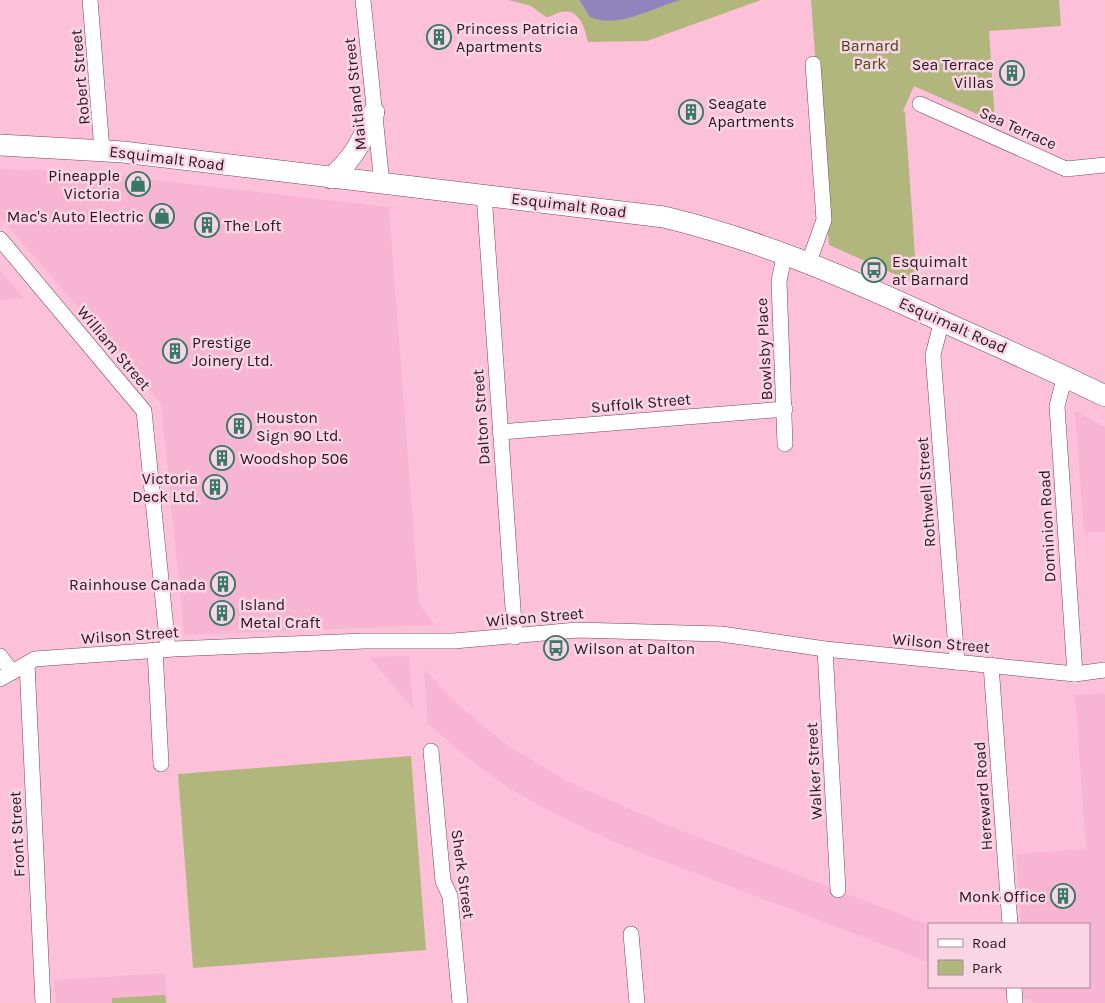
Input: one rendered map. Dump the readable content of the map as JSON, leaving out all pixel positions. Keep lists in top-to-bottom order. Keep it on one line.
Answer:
{"streets":{"main road":["Esquimalt Road"],"street":["Robert Street","Maitland Street","Sea Terrace","William Street","Bowlsby Place","Suffolk Street","Dalton Street","Rothwell Street","Dominion Road","Wilson Street","Walker Street","Hereward Road","Front Street","Sherk Street"]},"crossings":[["Robert Street","Esquimalt Road"],["Maitland Street","Esquimalt Road"],["Esquimalt Road","Bowlsby Place"],["Esquimalt Road","Dalton Street"],["Esquimalt Road","Rothwell Street"],["Esquimalt Road","Dominion Road"],["William Street","Wilson Street"],["Bowlsby Place","Suffolk Street"],["Suffolk Street","Dalton Street"],["Dalton Street","Wilson Street"],["Rothwell Street","Wilson Street"],["Dominion Road","Wilson Street"],["Wilson Street","Walker Street"],["Wilson Street","Hereward Road"],["Wilson Street","Front Street"]],"parks":["Barnard Park"],"places":{"building":["Princess Patricia Apartments","Sea Terrace Villas","Seagate Apartments","The Loft","Prestige Joinery Ltd.","Houston Sign 90 Ltd.","Woodshop 506","Victoria Deck Ltd.","Rainhouse Canada","Island Metal Craft","Monk Office"],"shop":["Pineapple Victoria","Mac's Auto Electric"],"bus stop":["Esquimalt at Barnard","Wilson at Dalton"]},"legend":["Road","Park"]}
